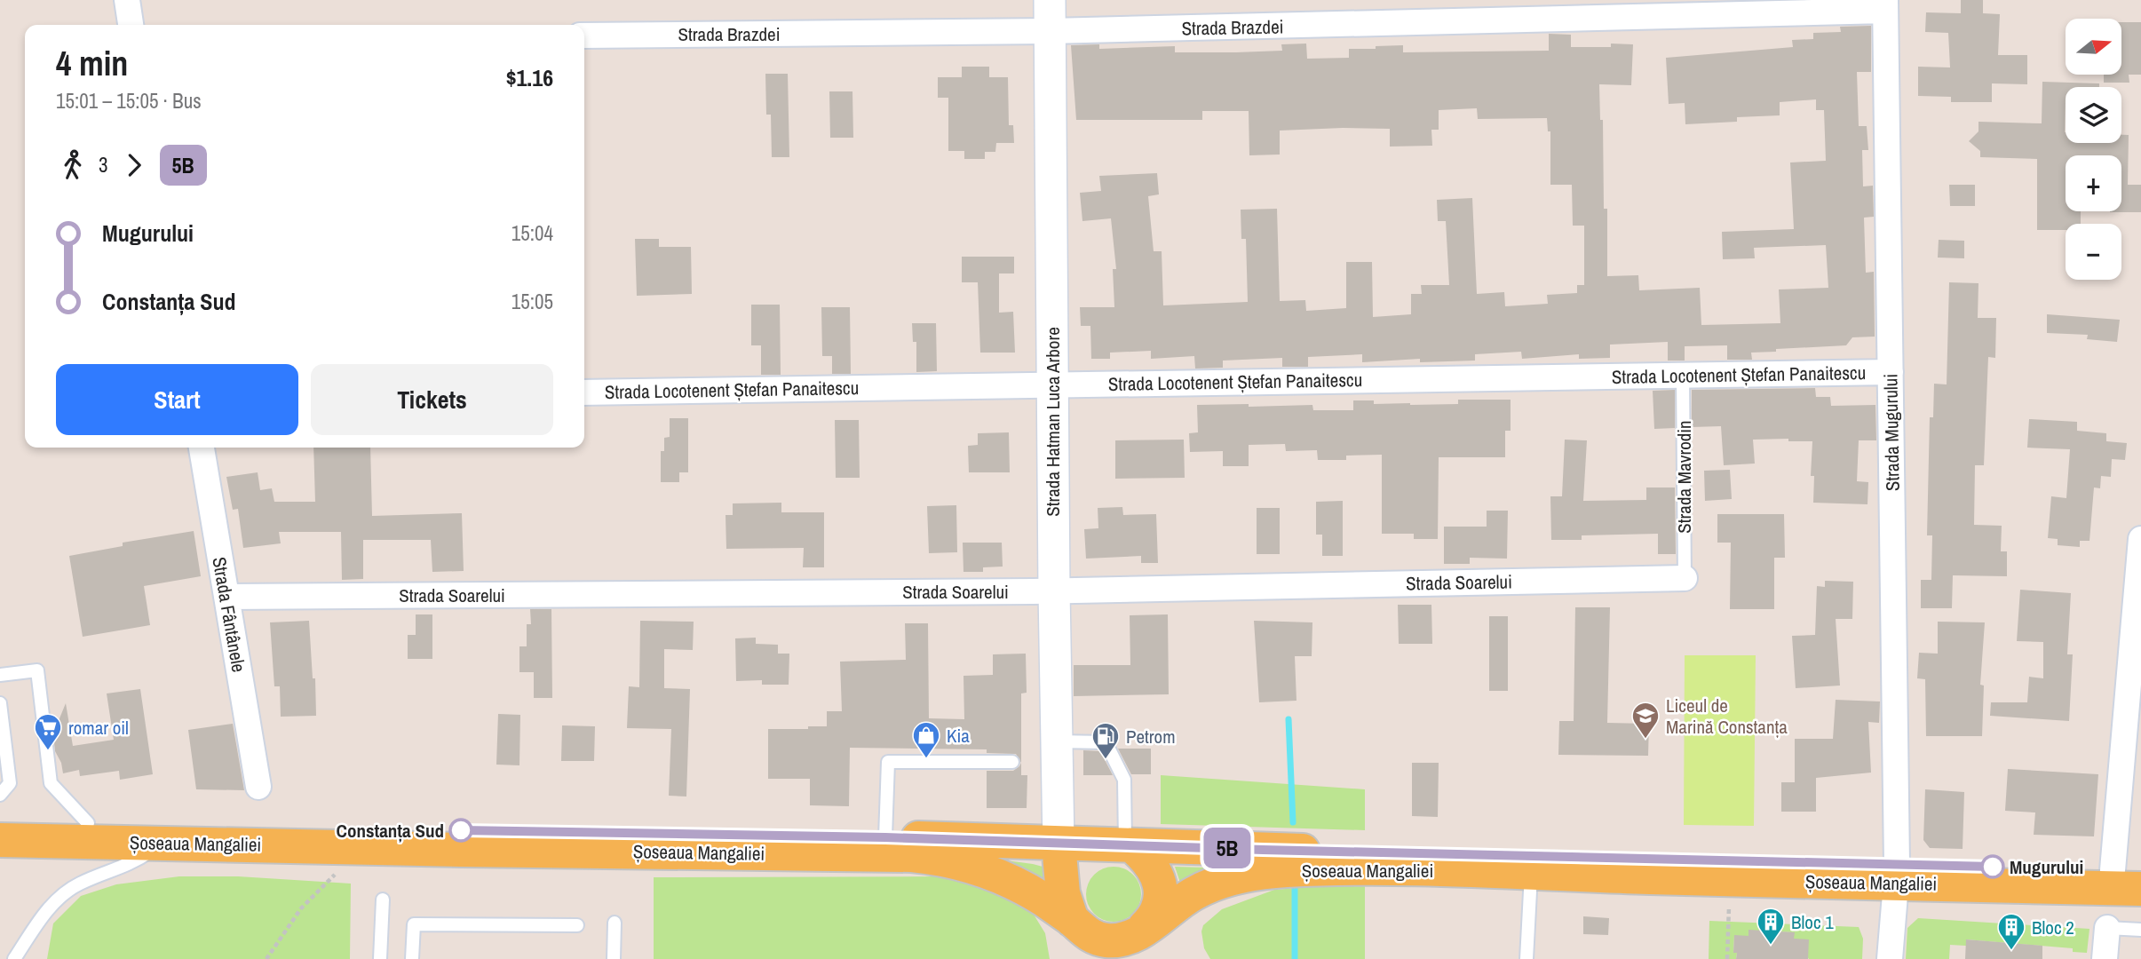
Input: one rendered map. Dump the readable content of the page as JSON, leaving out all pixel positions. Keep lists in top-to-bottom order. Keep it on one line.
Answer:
{"streets":{"main road":["Șoseaua Mangaliei"],"street":["Strada Brazdei","Strada Locotenent Ștefan Panaitescu","Strada Hatman Luca Arbore","Strada Mugurului","Strada Soarelui","Strada Fântânele"],"lane":["Strada Mavrodin"]},"crossings":[["Strada Brazdei","Strada Hatman Luca Arbore"],["Strada Brazdei","Strada Mugurului"],["Strada Locotenent Ștefan Panaitescu","Strada Hatman Luca Arbore"],["Strada Locotenent Ștefan Panaitescu","Strada Mugurului"],["Strada Locotenent Ștefan Panaitescu","Strada Mavrodin"],["Strada Hatman Luca Arbore","Strada Soarelui"],["Strada Hatman Luca Arbore","Șoseaua Mangaliei"],["Strada Mugurului","Șoseaua Mangaliei"],["Strada Mavrodin","Strada Soarelui"],["Strada Soarelui","Strada Fântânele"]],"places":{"school or university":["Liceul de Marină Constanța"],"supermarket":["romar oil"],"shop":["Kia"],"fuel station":["Petrom"],"other":["Constanța Sud","Mugurului"],"building":["Bloc 1","Bloc 2"]},"lines":["bus line 5B"],"north":"right","page":{"on_map":"5B","map_buttons":["+","−"],"heading":["4 min","15:01 – 15:05 · Bus","$1.16"],"legs":["3","5B"],"list":[{"name":"Mugurului","value":"15:04"},{"name":"Constanța Sud","value":"15:05"}],"buttons":["Start","Tickets"]}}
